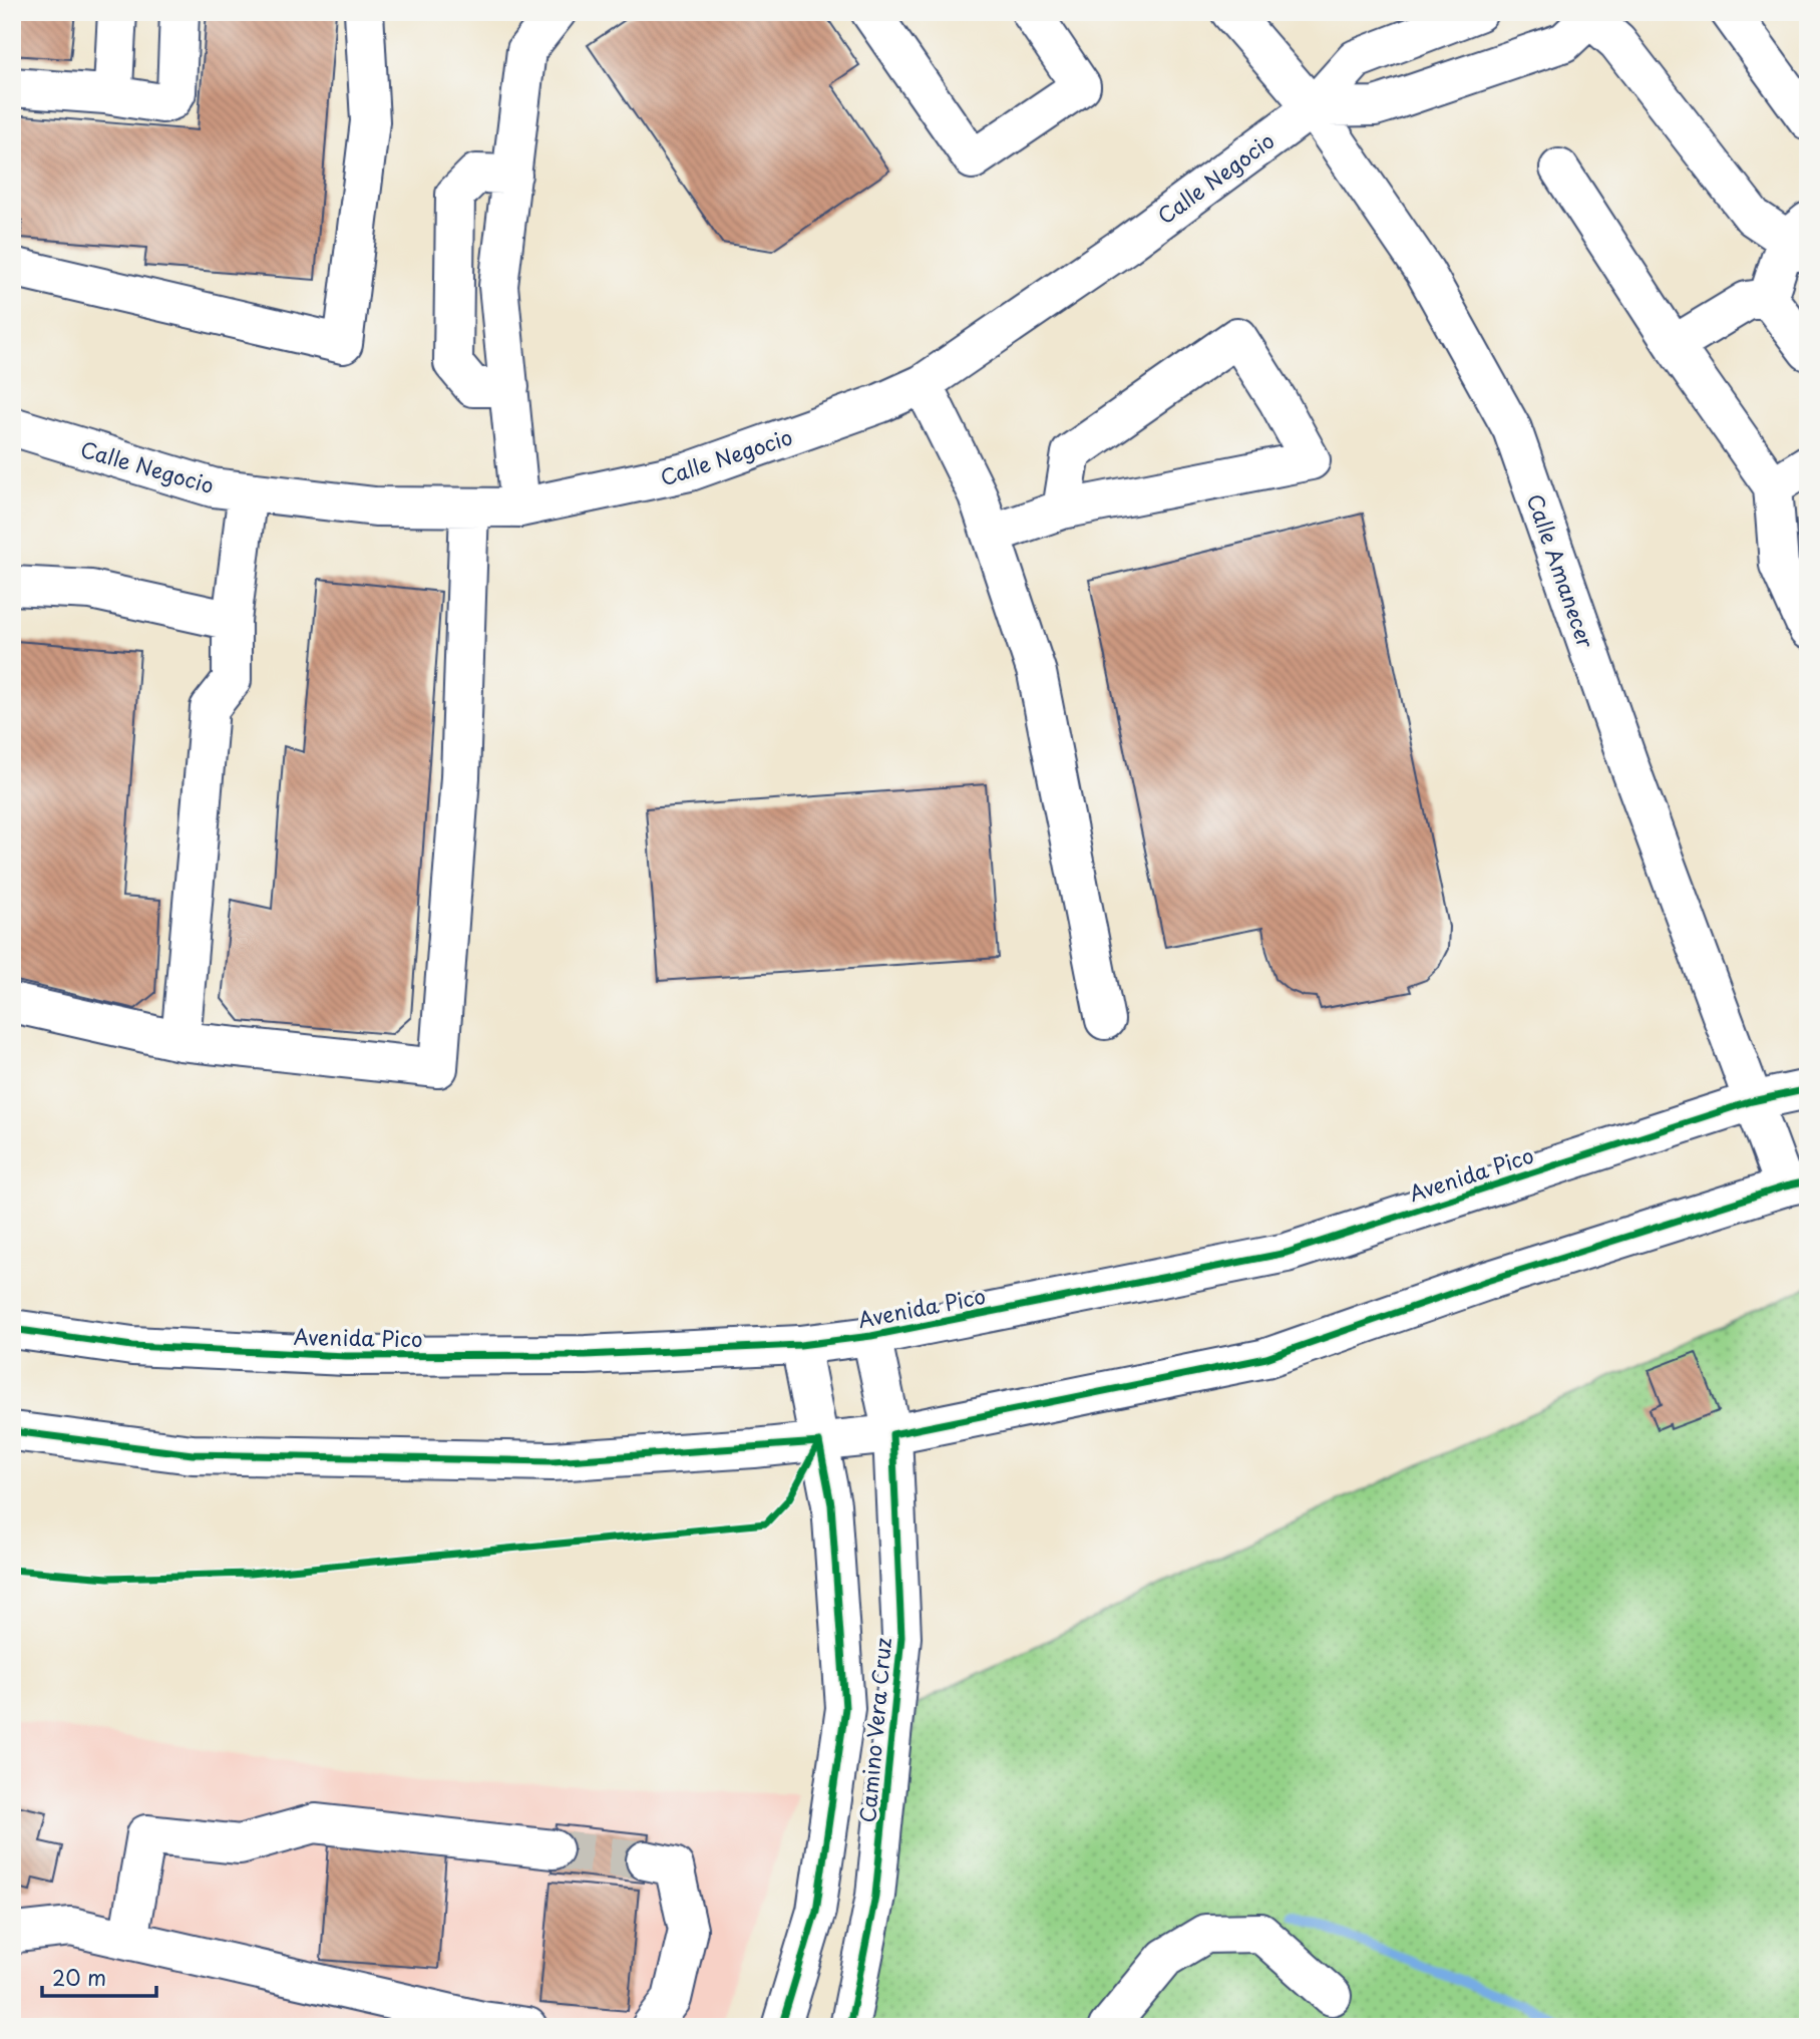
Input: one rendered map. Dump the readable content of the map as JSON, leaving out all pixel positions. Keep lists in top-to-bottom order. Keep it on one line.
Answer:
{"streets":{"main road":["Calle Negocio","Calle Amanecer","Avenida Pico","Camino Vera Cruz"]},"crossings":[["Calle Negocio","Calle Amanecer"],["Calle Amanecer","Avenida Pico"],["Avenida Pico","Camino Vera Cruz"]],"scale_bar":"20 m"}
